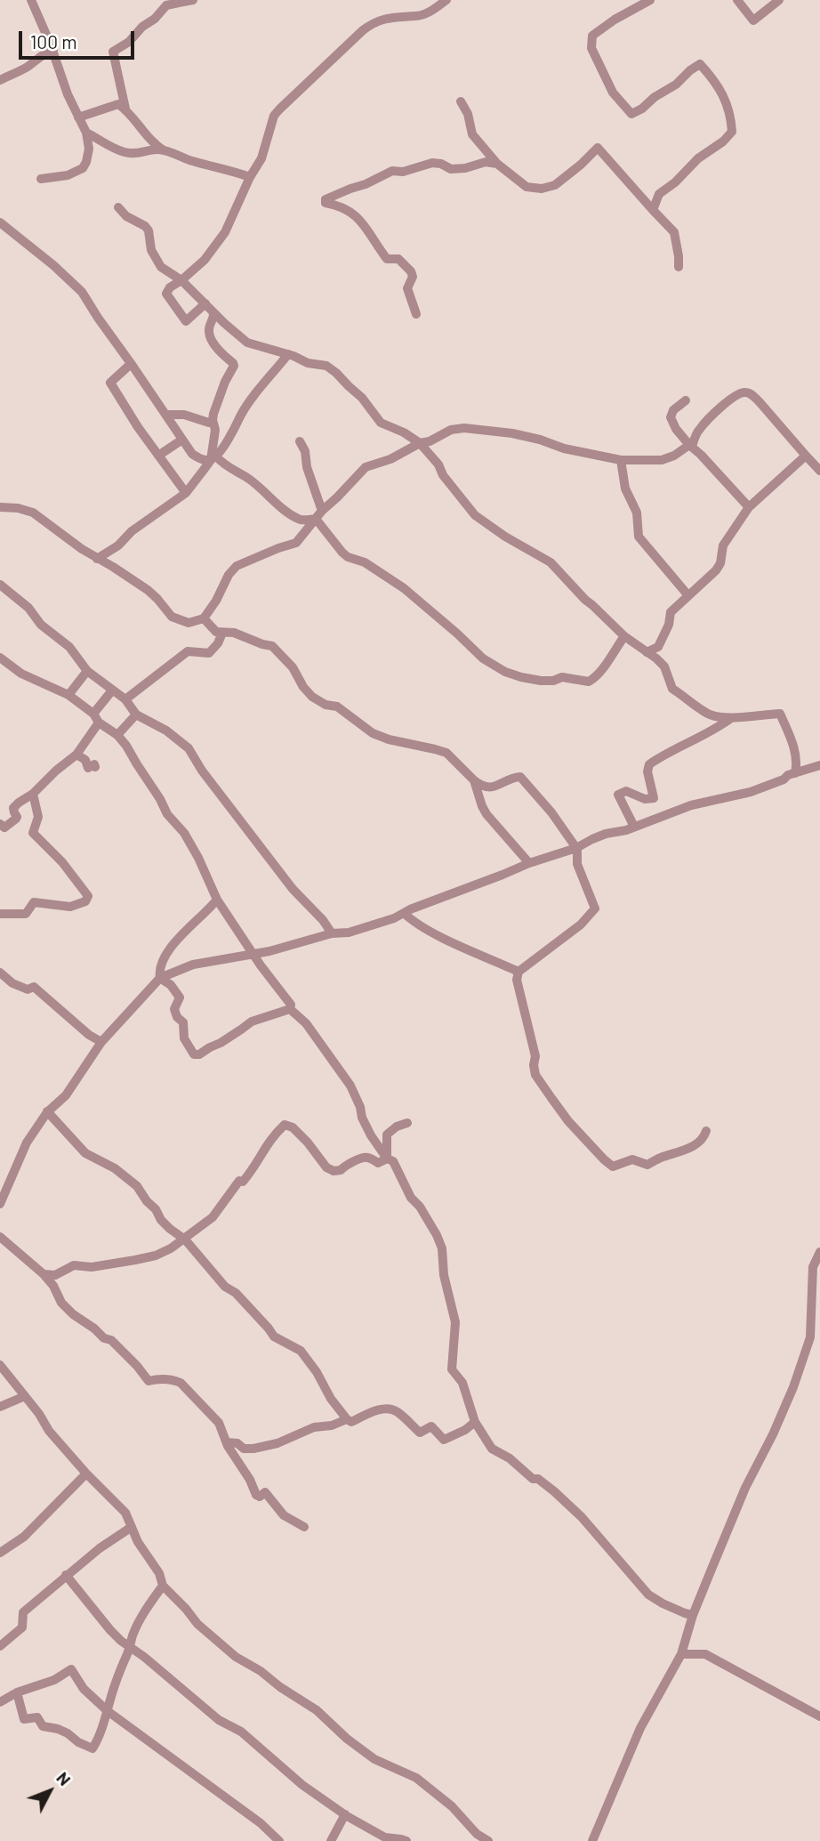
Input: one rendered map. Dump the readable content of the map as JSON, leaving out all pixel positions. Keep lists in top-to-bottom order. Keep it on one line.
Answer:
{"scale_bar":"100 m","north":"top right"}
